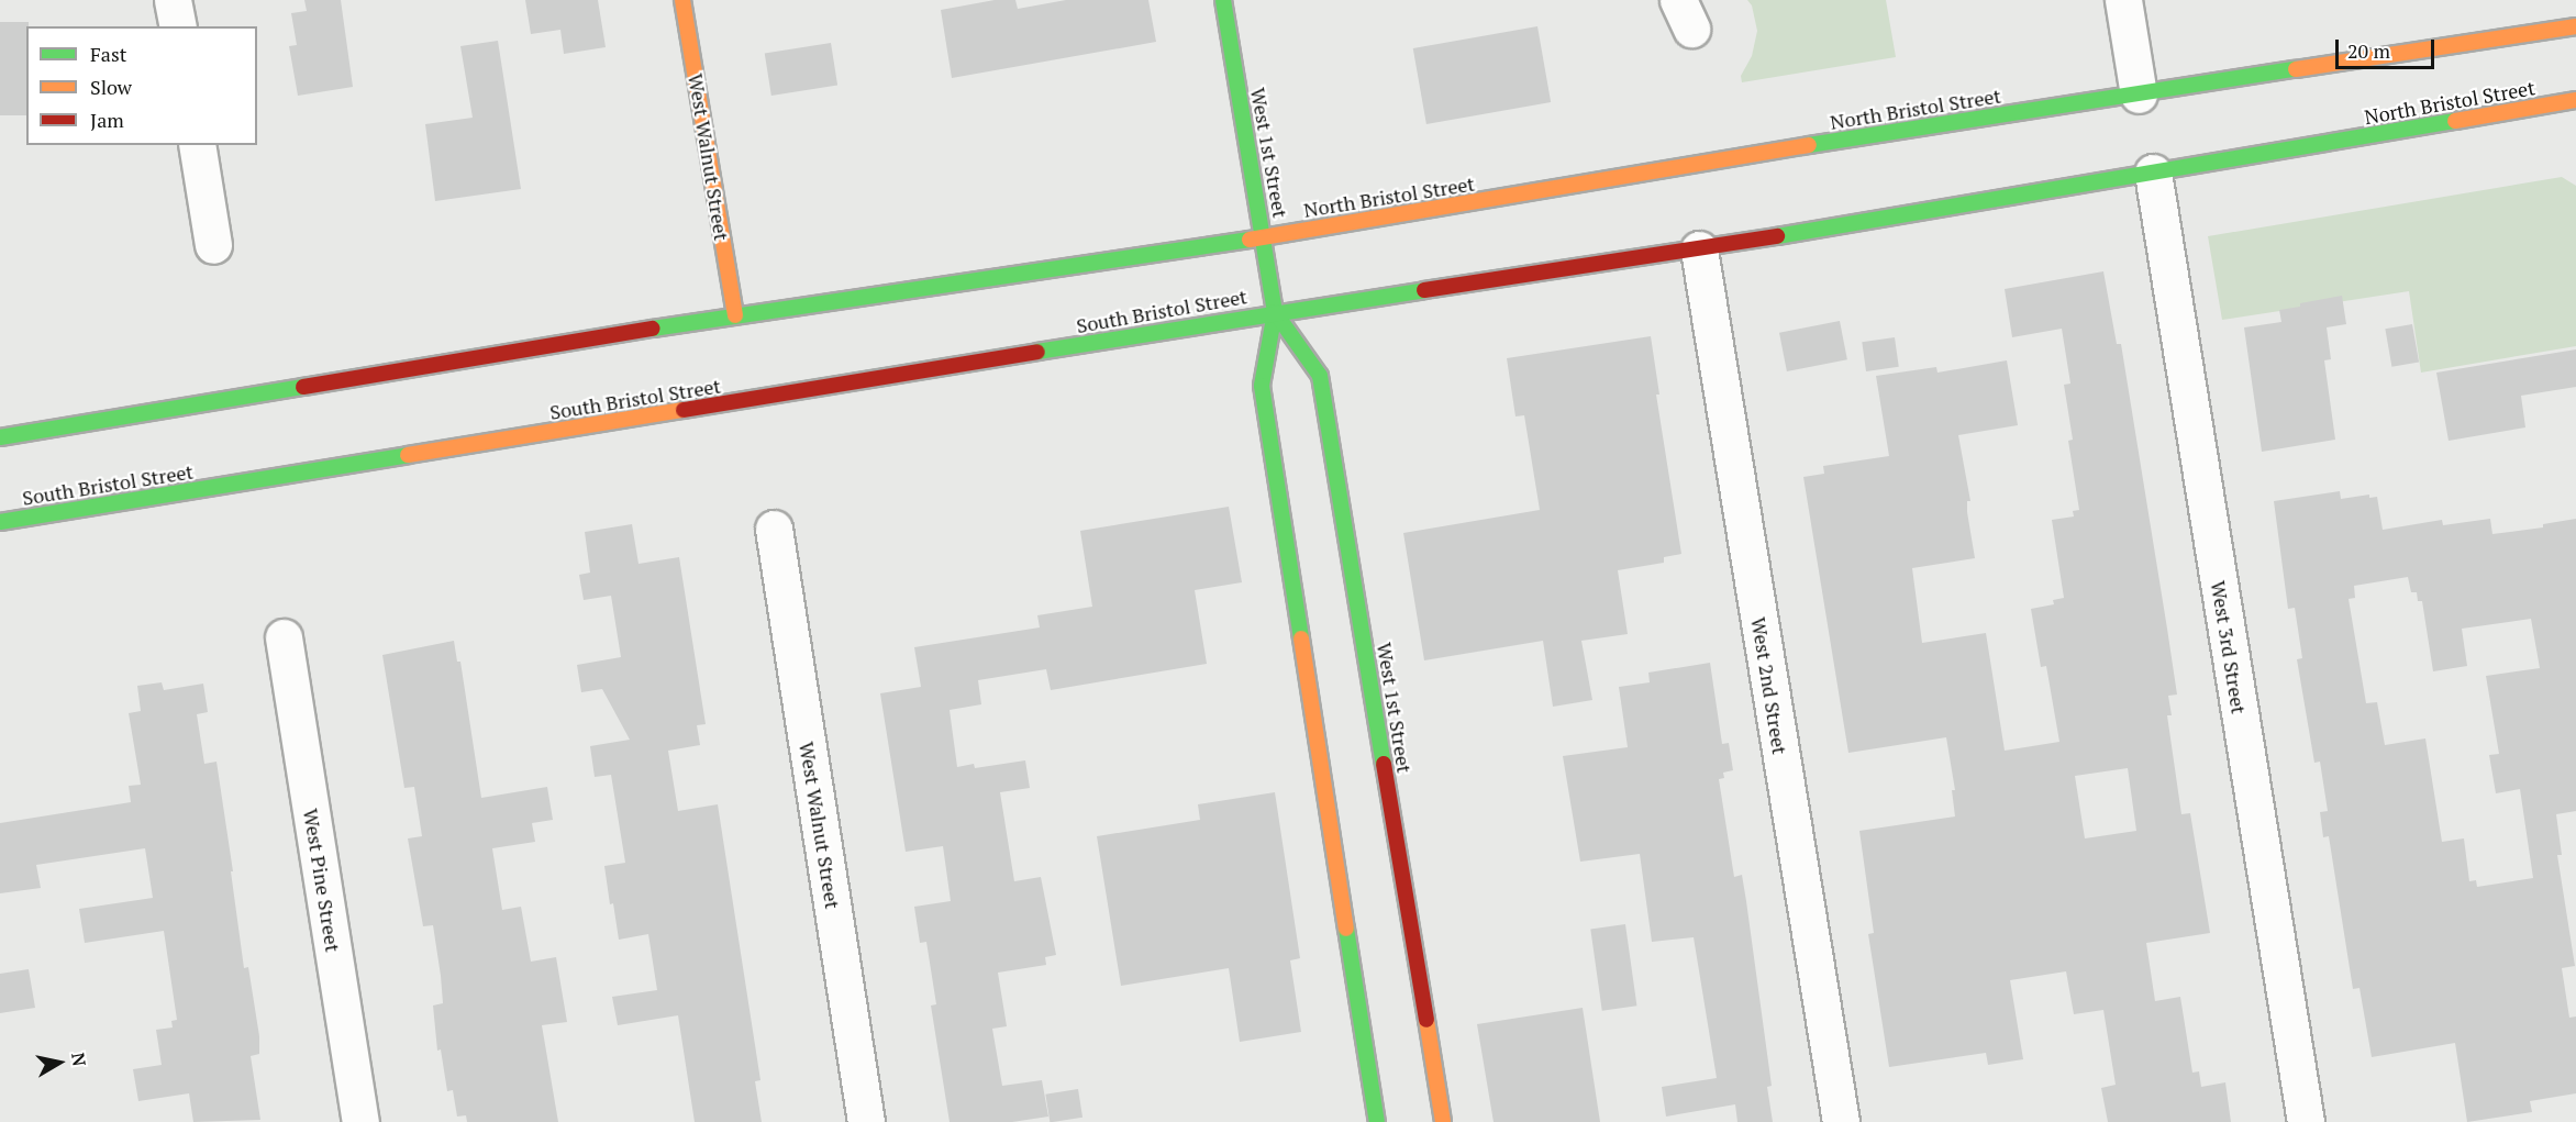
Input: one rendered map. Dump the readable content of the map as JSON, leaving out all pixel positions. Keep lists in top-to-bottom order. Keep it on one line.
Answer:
{"streets":{"main road":["North Bristol Street","West 1st Street","West Walnut Street","South Bristol Street"],"street":["West 3rd Street","West 2nd Street","West Pine Street"]},"crossings":[["North Bristol Street","West 1st Street"],["North Bristol Street","South Bristol Street"],["North Bristol Street","West 3rd Street"],["North Bristol Street","West 2nd Street"],["West 1st Street","South Bristol Street"]],"legend":["Fast","Slow","Jam"],"scale_bar":"20 m","north":"right"}
